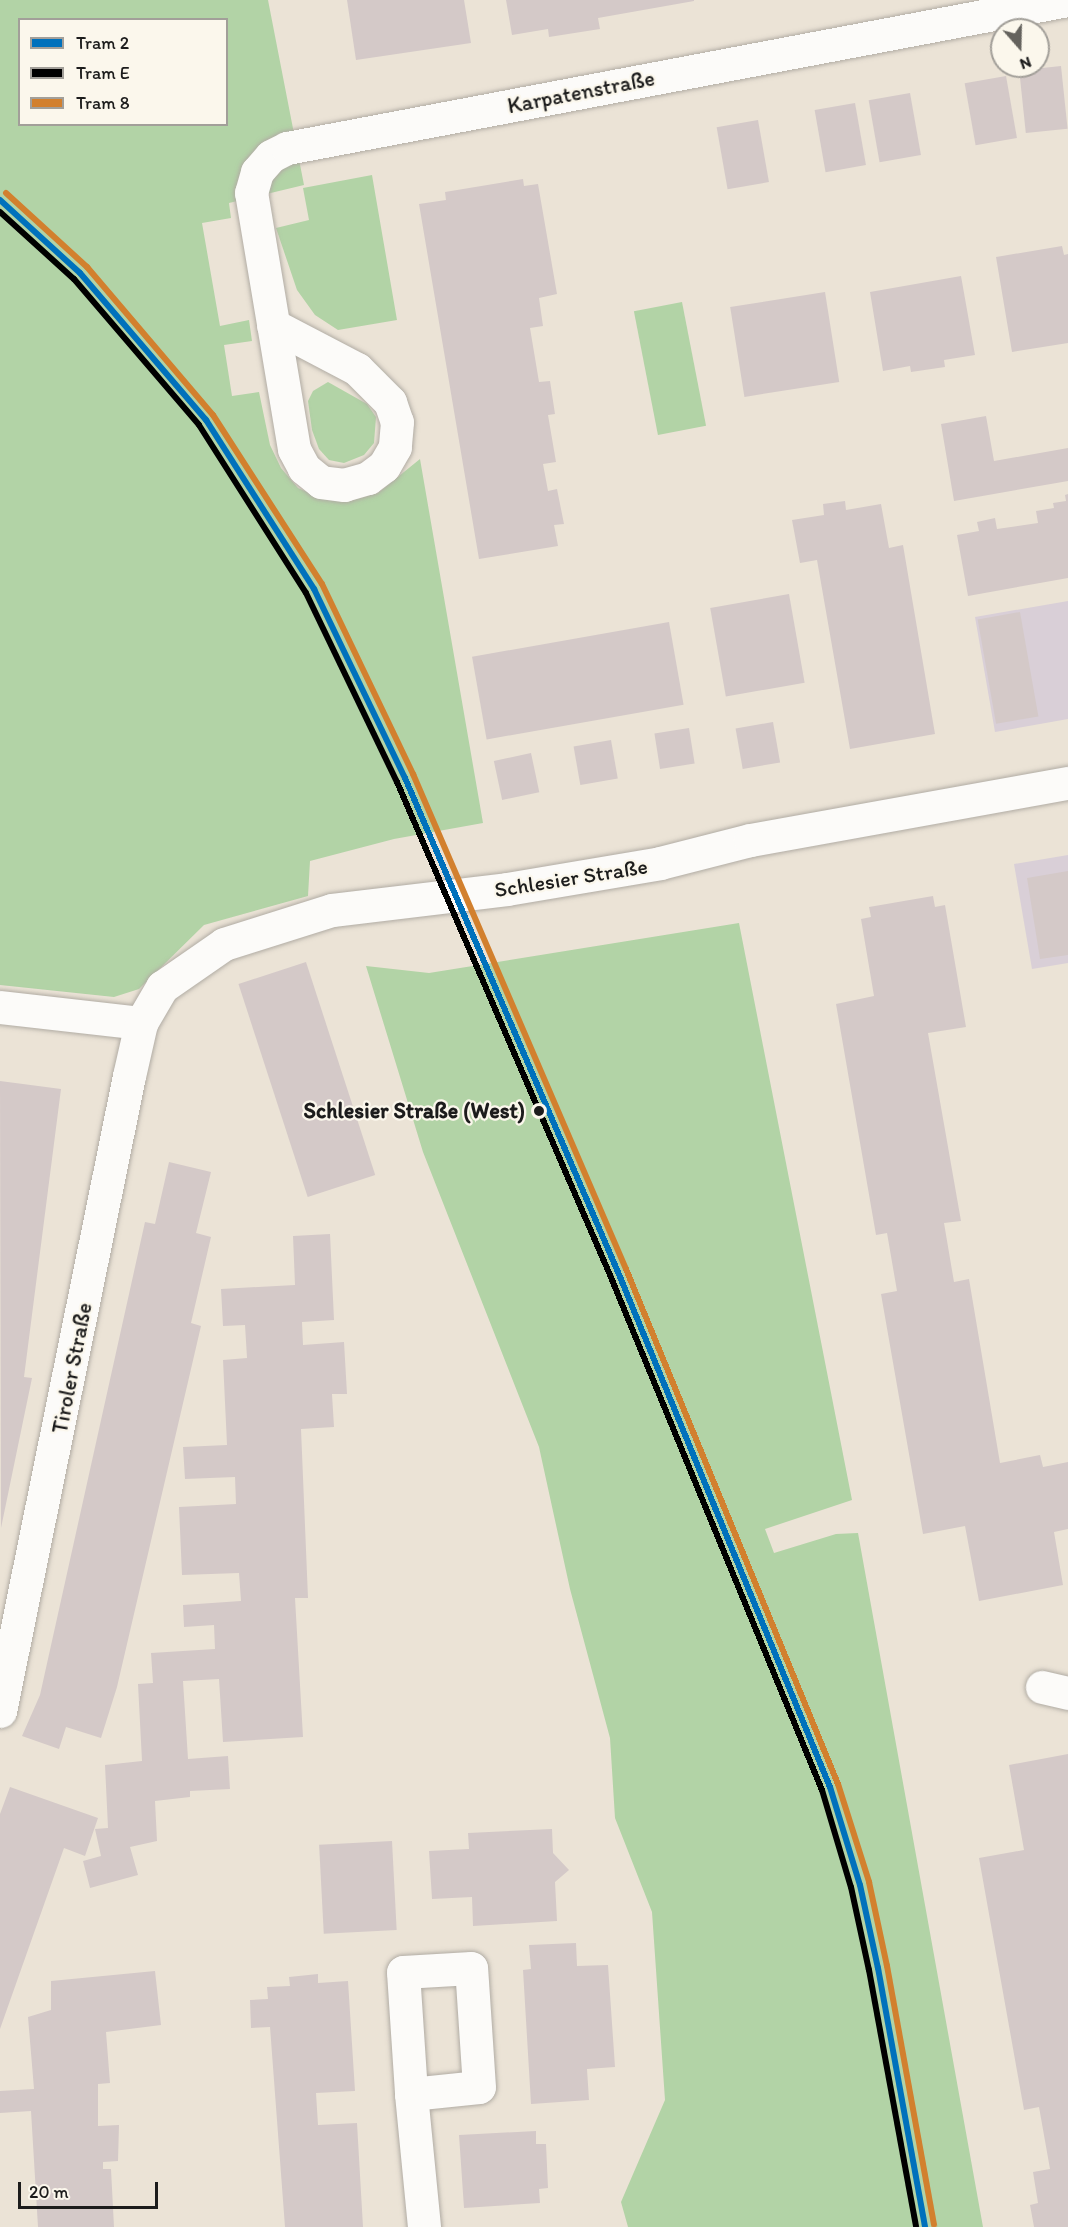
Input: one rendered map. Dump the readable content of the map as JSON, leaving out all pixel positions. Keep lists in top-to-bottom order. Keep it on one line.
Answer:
{"streets":{"street":["Karpatenstraße","Schlesier Straße","Tiroler Straße"]},"crossings":[["Schlesier Straße","Tiroler Straße"]],"places":["Schlesier Straße (West)"],"lines":["tram line 8","tram line 2","tram line E"],"legend":["Tram 2","Tram E","Tram 8"],"scale_bar":"20 m","north":"bottom"}
